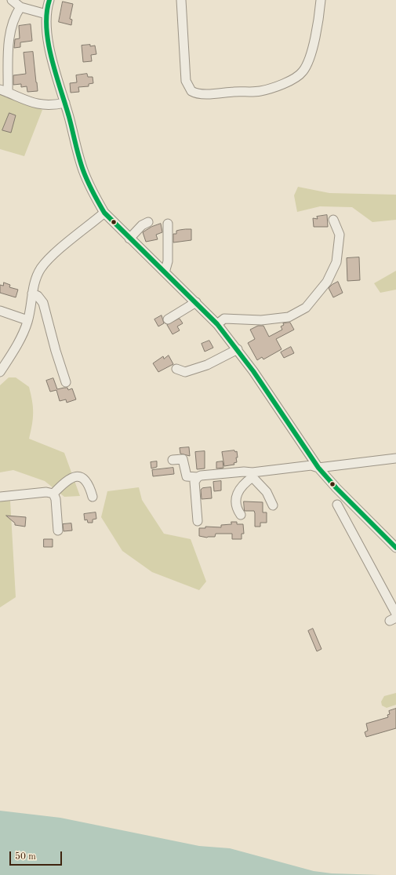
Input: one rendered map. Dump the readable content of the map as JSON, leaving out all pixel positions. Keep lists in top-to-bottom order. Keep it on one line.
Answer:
{"scale_bar":"50 m"}
